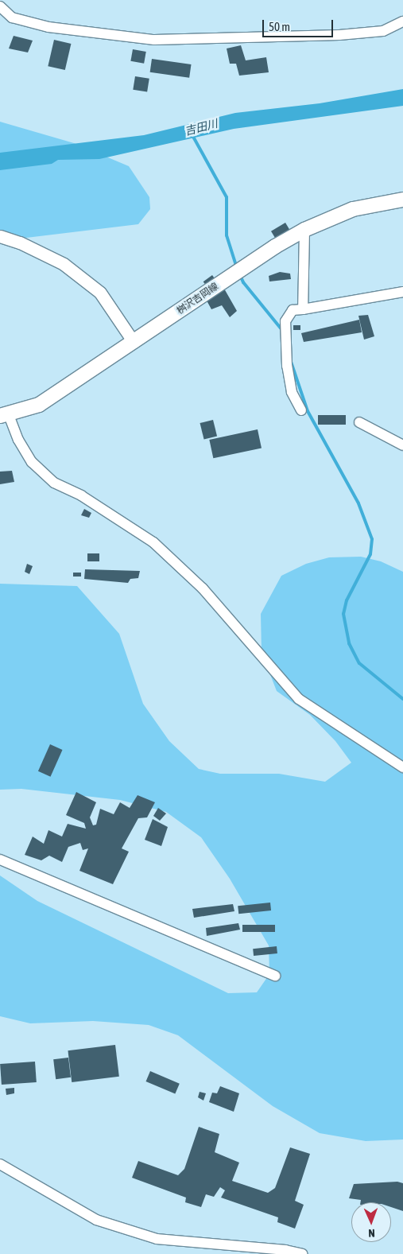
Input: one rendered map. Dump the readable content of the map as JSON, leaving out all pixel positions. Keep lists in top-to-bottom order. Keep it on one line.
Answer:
{"streets":{"main road":["桝沢吉岡線"]},"water":["吉田川"],"scale_bar":"50 m","north":"bottom"}
